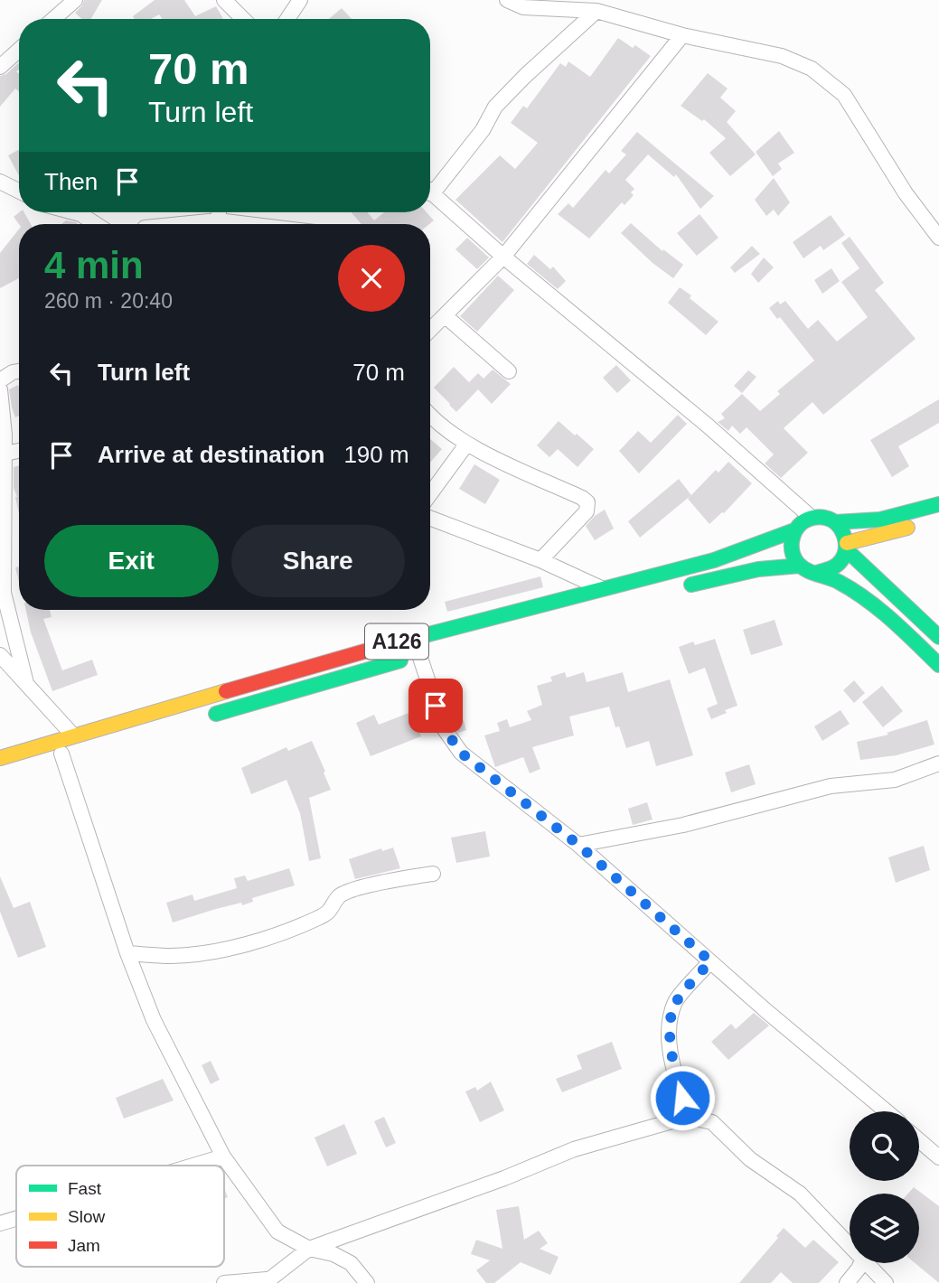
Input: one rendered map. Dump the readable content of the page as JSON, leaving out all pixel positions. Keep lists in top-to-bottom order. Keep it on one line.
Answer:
{"streets":{"main road":["A126"]},"legend":["Fast","Slow","Jam"],"page":{"turn":["70 m","Turn left"],"then":"Then","heading":["4 min","260 m · 20:40"],"list":[{"name":"Turn left","value":"70 m"},{"name":"Arrive at destination","value":"190 m"}],"buttons":["Exit","Share"]}}
